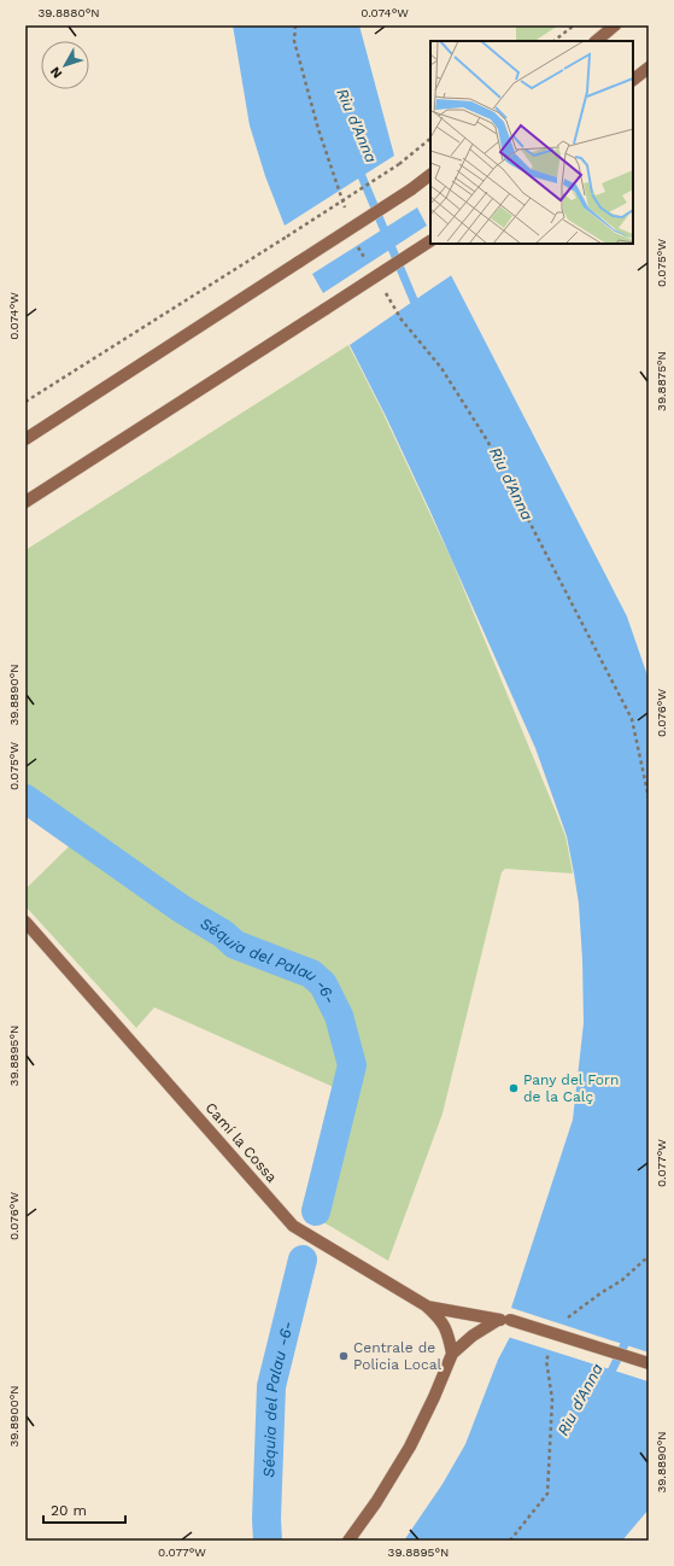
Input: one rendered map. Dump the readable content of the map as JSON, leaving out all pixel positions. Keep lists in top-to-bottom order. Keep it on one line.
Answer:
{"streets":{"main road":["Camí la Cossa"]},"water":["Riu d'Anna","Séquia del Palau -6-"],"places":["Pany del Forn de la Calç","Centrale de Policia Local"],"scale_bar":"20 m","north":"bottom left","coordinates":["39.8880°N","0.074°W","0.075°W","39.8875°N","39.8890°N","0.076°W","39.8895°N","0.077°W","39.8900°N"]}
